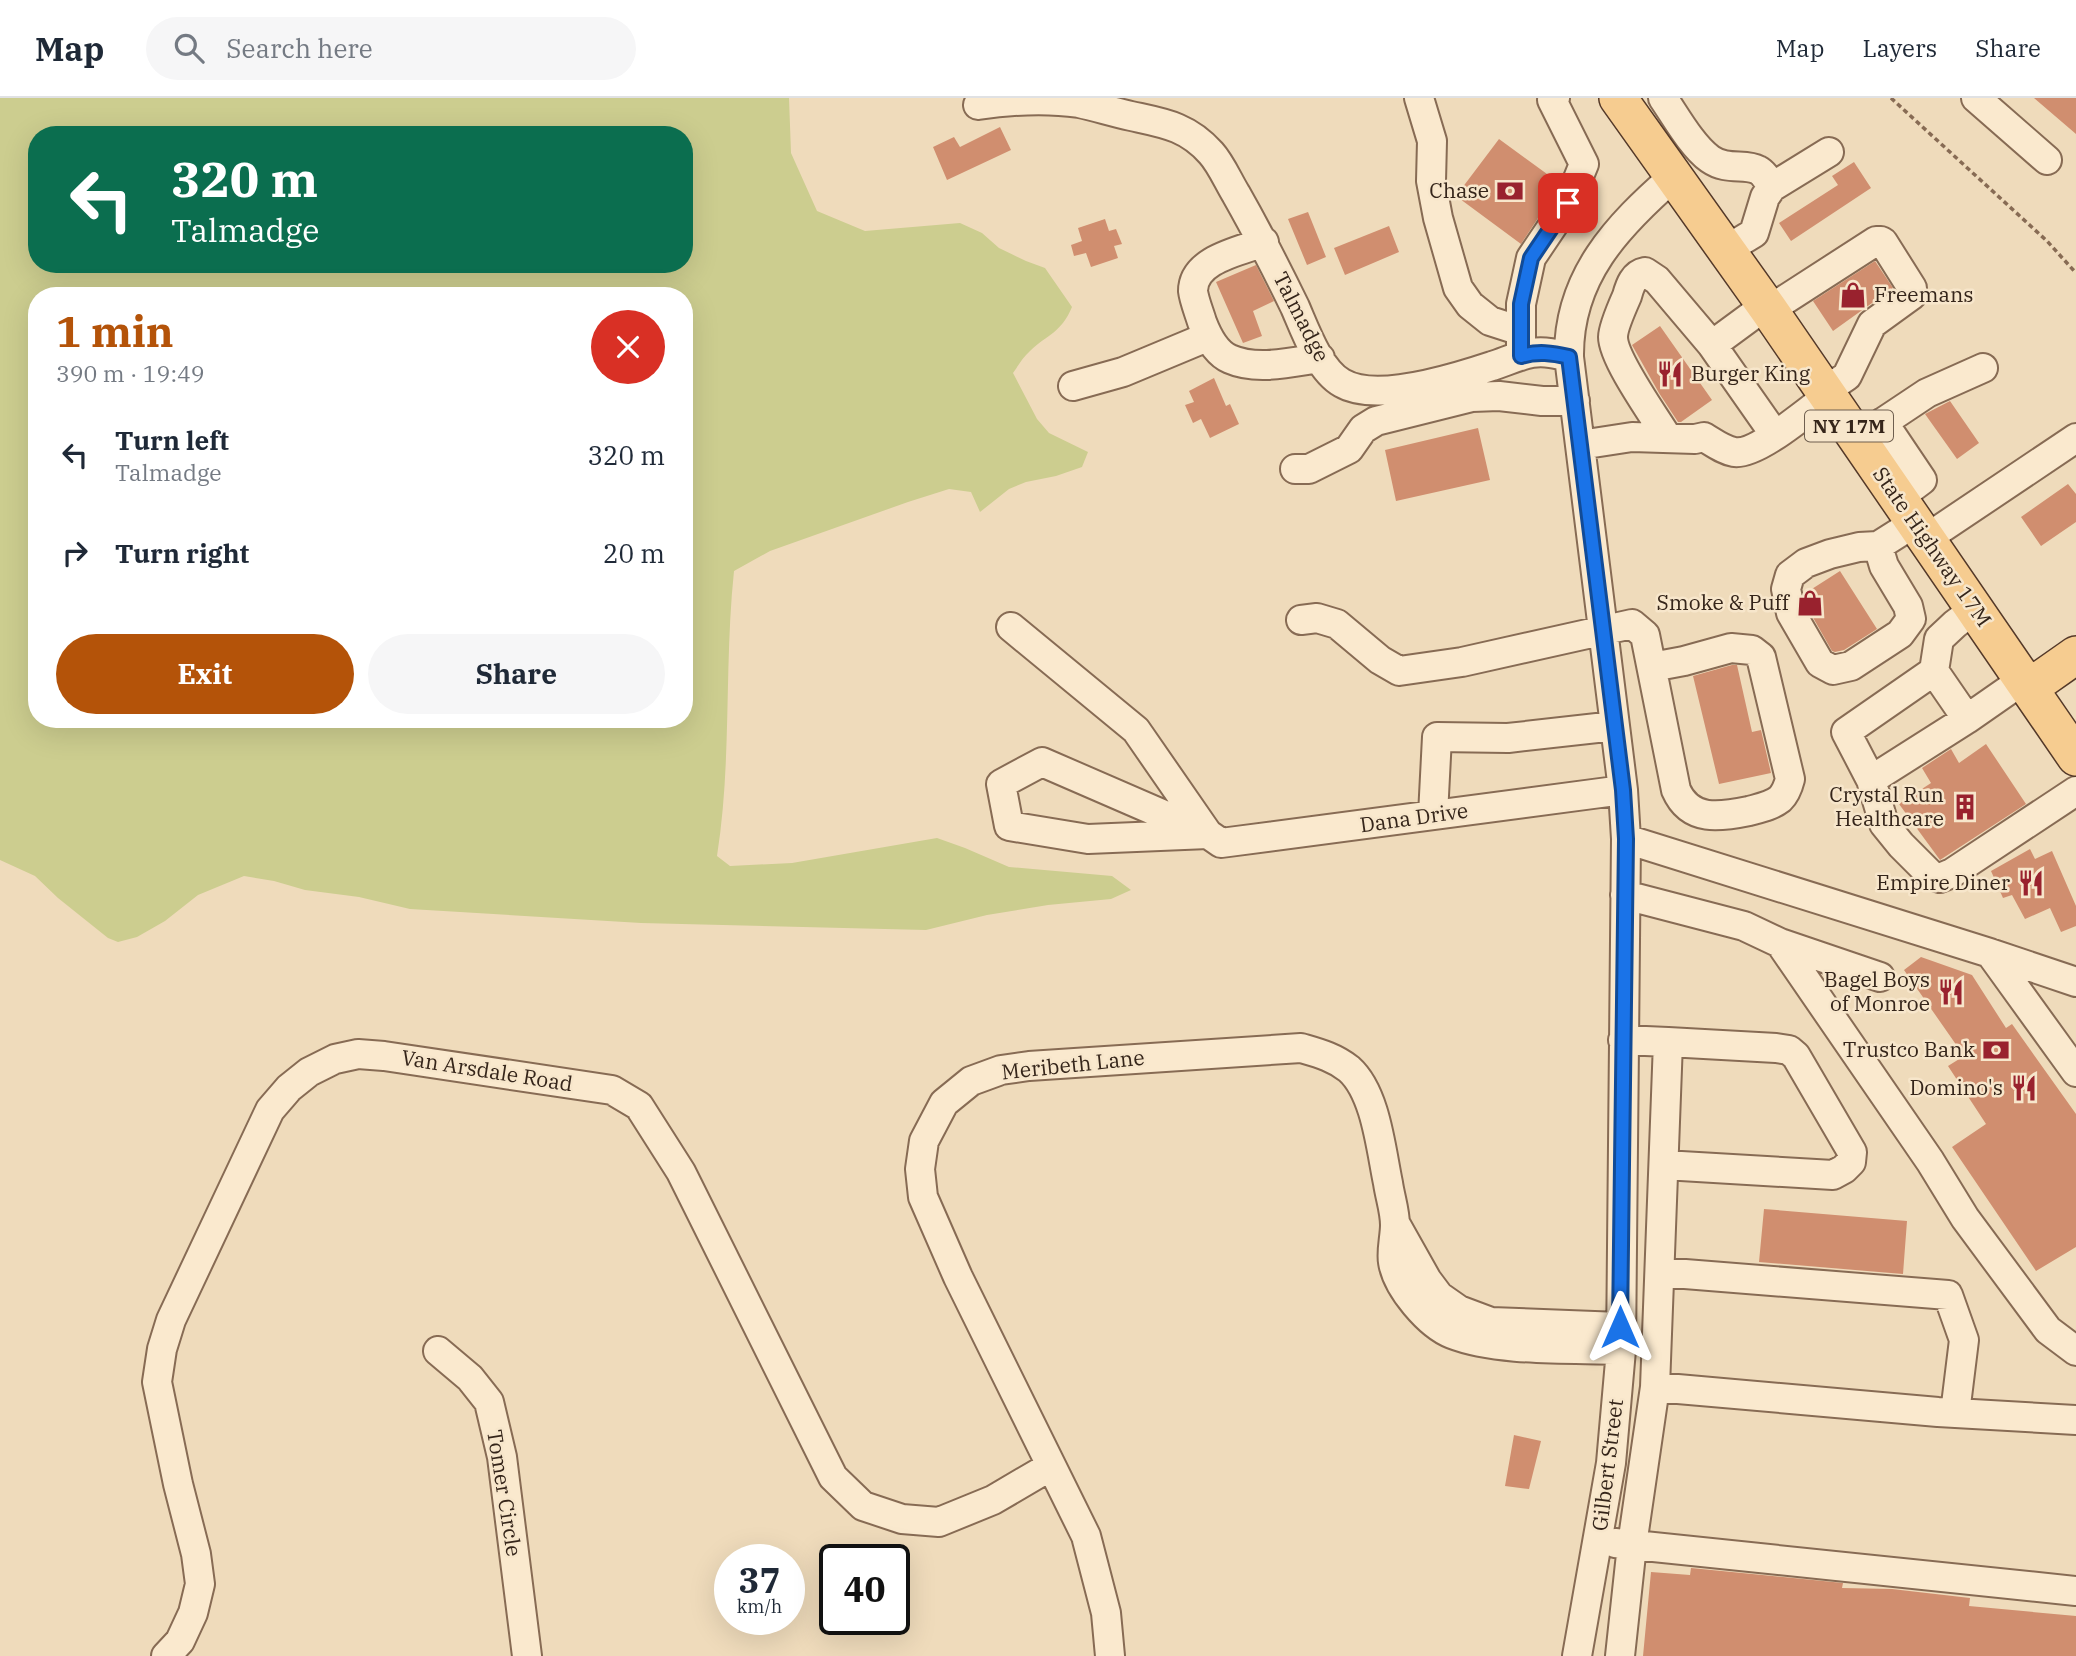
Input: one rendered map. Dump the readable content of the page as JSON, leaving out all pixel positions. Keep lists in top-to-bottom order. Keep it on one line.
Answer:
{"streets":{"main road":["NY 17M","State Highway 17M"],"street":["Talmadge","Dana Drive","Meribeth Lane","Van Arsdale Road","Gilbert Street","Tomer Circle"]},"crossings":[["Talmadge","Gilbert Street"],["State Highway 17M","Gilbert Street"],["Dana Drive","Gilbert Street"],["Meribeth Lane","Van Arsdale Road"],["Meribeth Lane","Gilbert Street"]],"places":{"bank":["Chase","Trustco Bank"],"shop":["Freemans","Smoke & Puff"],"restaurant":["Burger King","Empire Diner","Bagel Boys of Monroe","Domino's"],"building":["Crystal Run Healthcare"]},"page":{"header":"Map","search":"Search here","nav":["Map","Layers","Share"],"turn":["320 m","Talmadge"],"heading":["1 min","390 m · 19:49"],"list":[{"name":"Turn left","note":"Talmadge","value":"320 m"},{"name":"Turn right","value":"20 m"}],"buttons":["Exit","Share"],"speed":"37 km/h","limit":"40"}}
